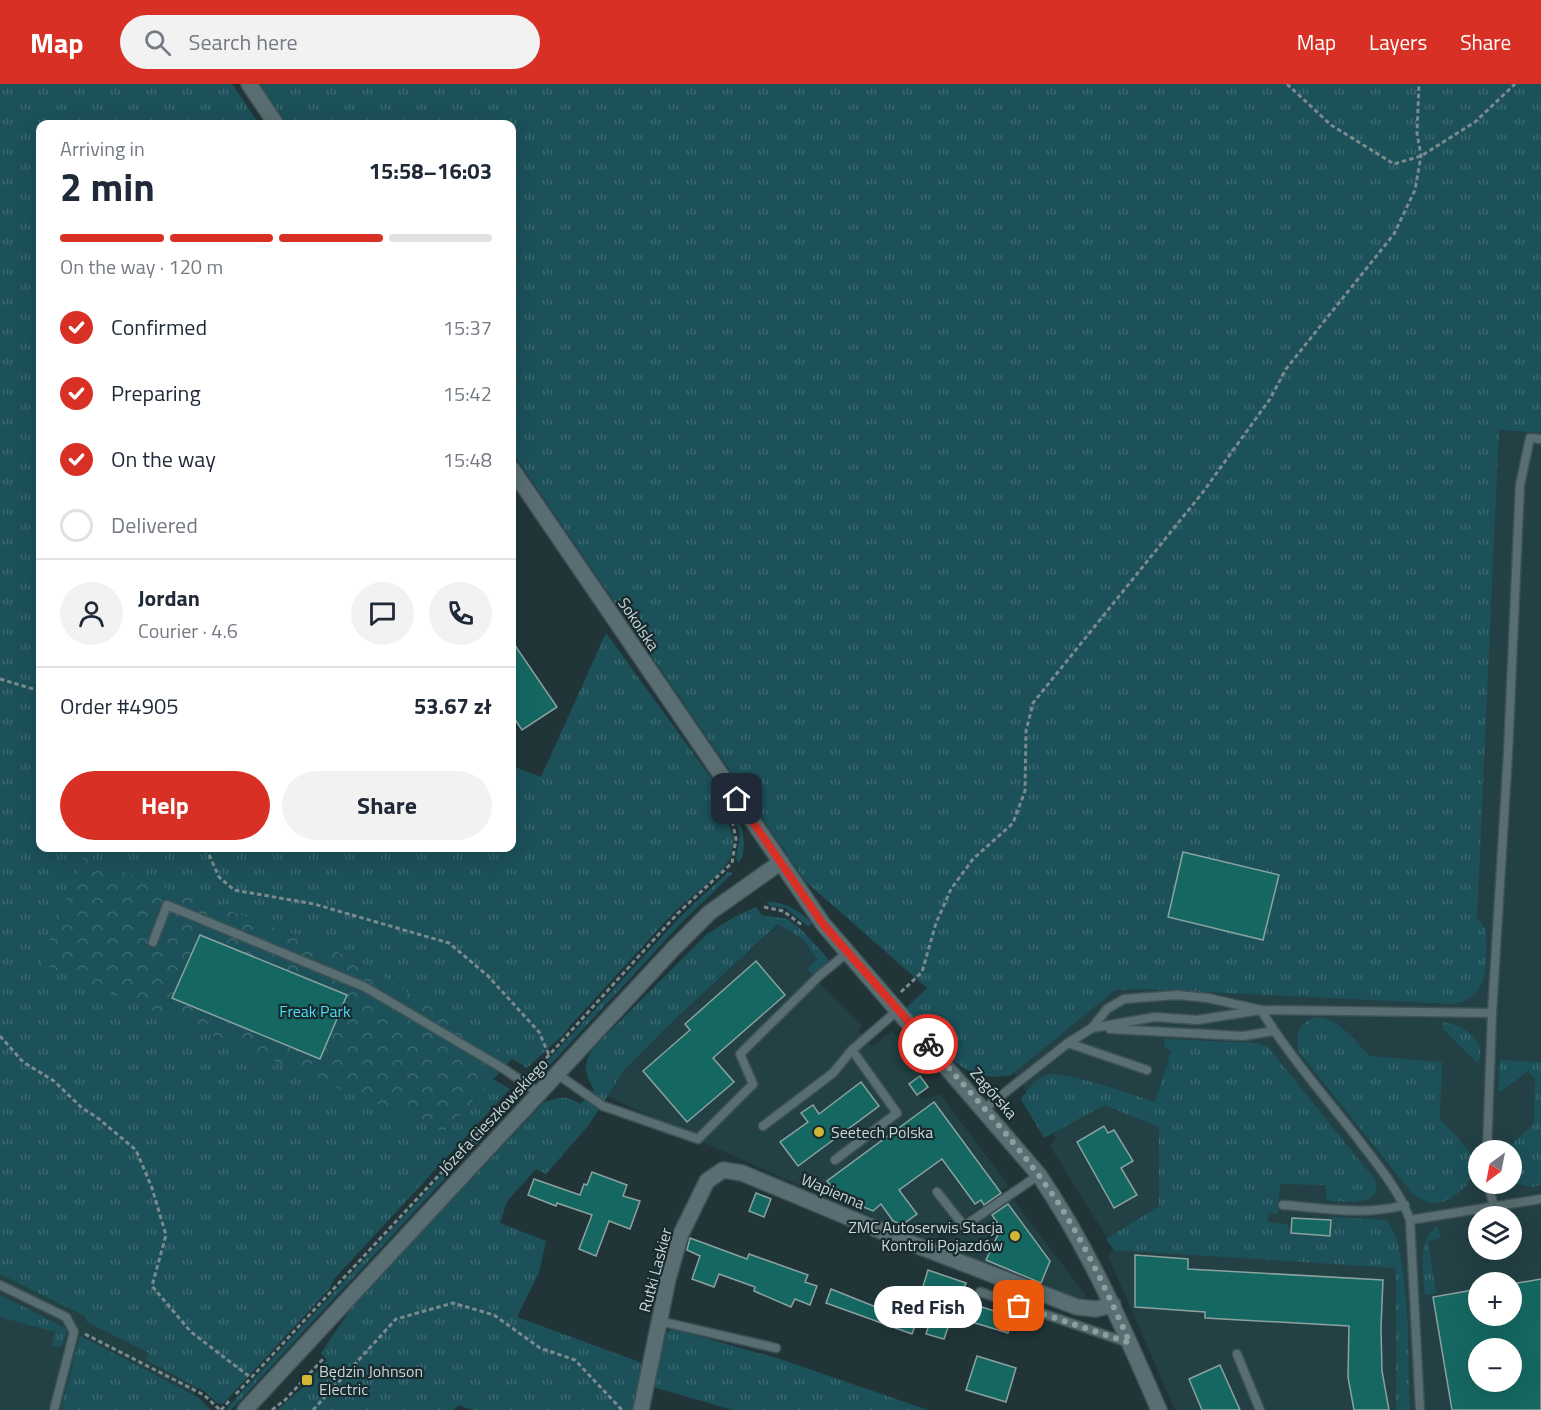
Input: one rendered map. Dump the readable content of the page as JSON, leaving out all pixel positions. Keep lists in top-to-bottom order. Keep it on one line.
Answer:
{"streets":{"street":["Sokolska","Zagórska","Józefa Cieszkowskiego","Wapienna","Rutki Laskier"]},"crossings":[["Sokolska","Zagórska"],["Zagórska","Józefa Cieszkowskiego"],["Zagórska","Wapienna"],["Wapienna","Rutki Laskier"]],"parks":["Freak Park"],"places":{"other":["Seetech Polska","ZMC Autoserwis Stacja Kontroli Pojazdów","Red Fish"],"transit":["Będzin Johnson Electric"]},"north":"bottom left","page":{"header":"Map","search":"Search here","nav":["Map","Layers","Share"],"heading":["2 min","Arriving in","15:58–16:03"],"panel":["Jordan","Courier · 4.6","Order #4905","53.67 zł"],"bar":"On the way · 120 m","list":[["Confirmed","15:37"],["Preparing","15:42"],["On the way","15:48"],"Delivered"],"buttons":["Help","Share"],"map_buttons":["+","−"],"bubble":"Red Fish"}}
